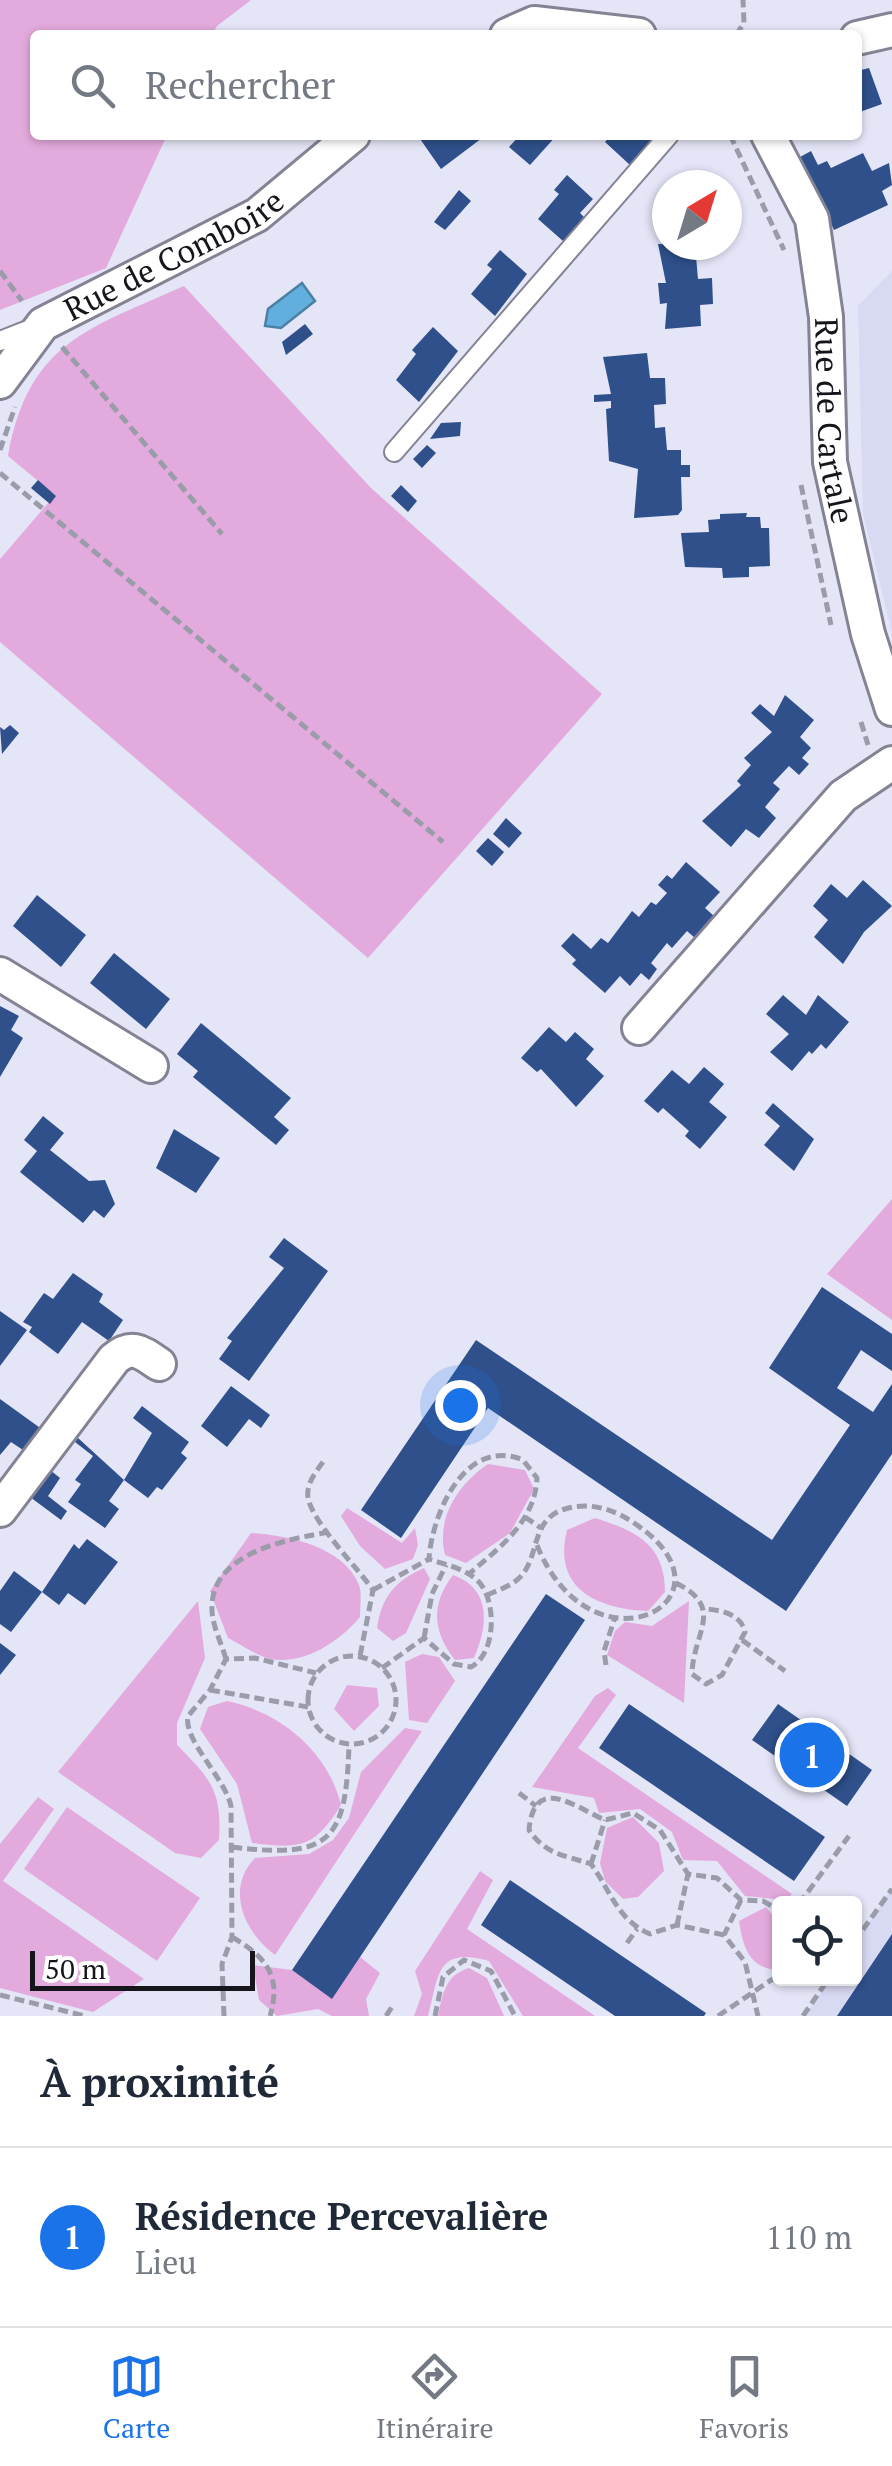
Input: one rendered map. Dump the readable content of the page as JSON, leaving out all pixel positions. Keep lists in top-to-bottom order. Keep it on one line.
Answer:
{"streets":{"street":["Rue de Comboire","Rue de Cartale"]},"scale_bar":"50 m","north":"top right","page":{"search":"Rechercher","pins":"1","scale":"50 m","heading":"À proximité","list":[{"mark":"1","name":"Résidence Percevalière","note":"Lieu","value":"110 m"}],"nav":["Carte","Itinéraire","Favoris"]}}
